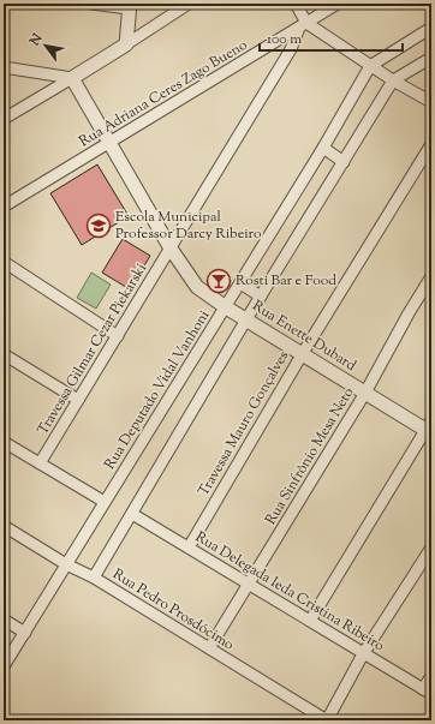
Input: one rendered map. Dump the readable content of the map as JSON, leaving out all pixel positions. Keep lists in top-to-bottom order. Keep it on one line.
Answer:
{"streets":{"street":["Rua Adriana Ceres Zago Bueno","Rua Enette Dubard","Travessa Gilmar Cezar Piekarski","Rua Deputado Vidal Vanhoni","Travessa Mauro Gonçalves","Rua Sinfrônio Mesa Neto","Rua Delegada Ieda Cristina Ribeiro","Rua Pedro Prosdócimo"]},"crossings":[["Rua Adriana Ceres Zago Bueno","Rua Enette Dubard"],["Rua Adriana Ceres Zago Bueno","Travessa Gilmar Cezar Piekarski"],["Rua Enette Dubard","Travessa Gilmar Cezar Piekarski"],["Rua Enette Dubard","Rua Deputado Vidal Vanhoni"],["Rua Enette Dubard","Travessa Mauro Gonçalves"],["Rua Enette Dubard","Rua Sinfrônio Mesa Neto"],["Rua Deputado Vidal Vanhoni","Rua Pedro Prosdócimo"],["Travessa Mauro Gonçalves","Rua Delegada Ieda Cristina Ribeiro"],["Rua Sinfrônio Mesa Neto","Rua Delegada Ieda Cristina Ribeiro"],["Rua Sinfrônio Mesa Neto","Rua Pedro Prosdócimo"]],"places":{"school or university":["Escola Municipal Professor Darcy Ribeiro"],"bar":["Rosti Bar e Food"]},"scale_bar":"100 m","north":"top left"}
